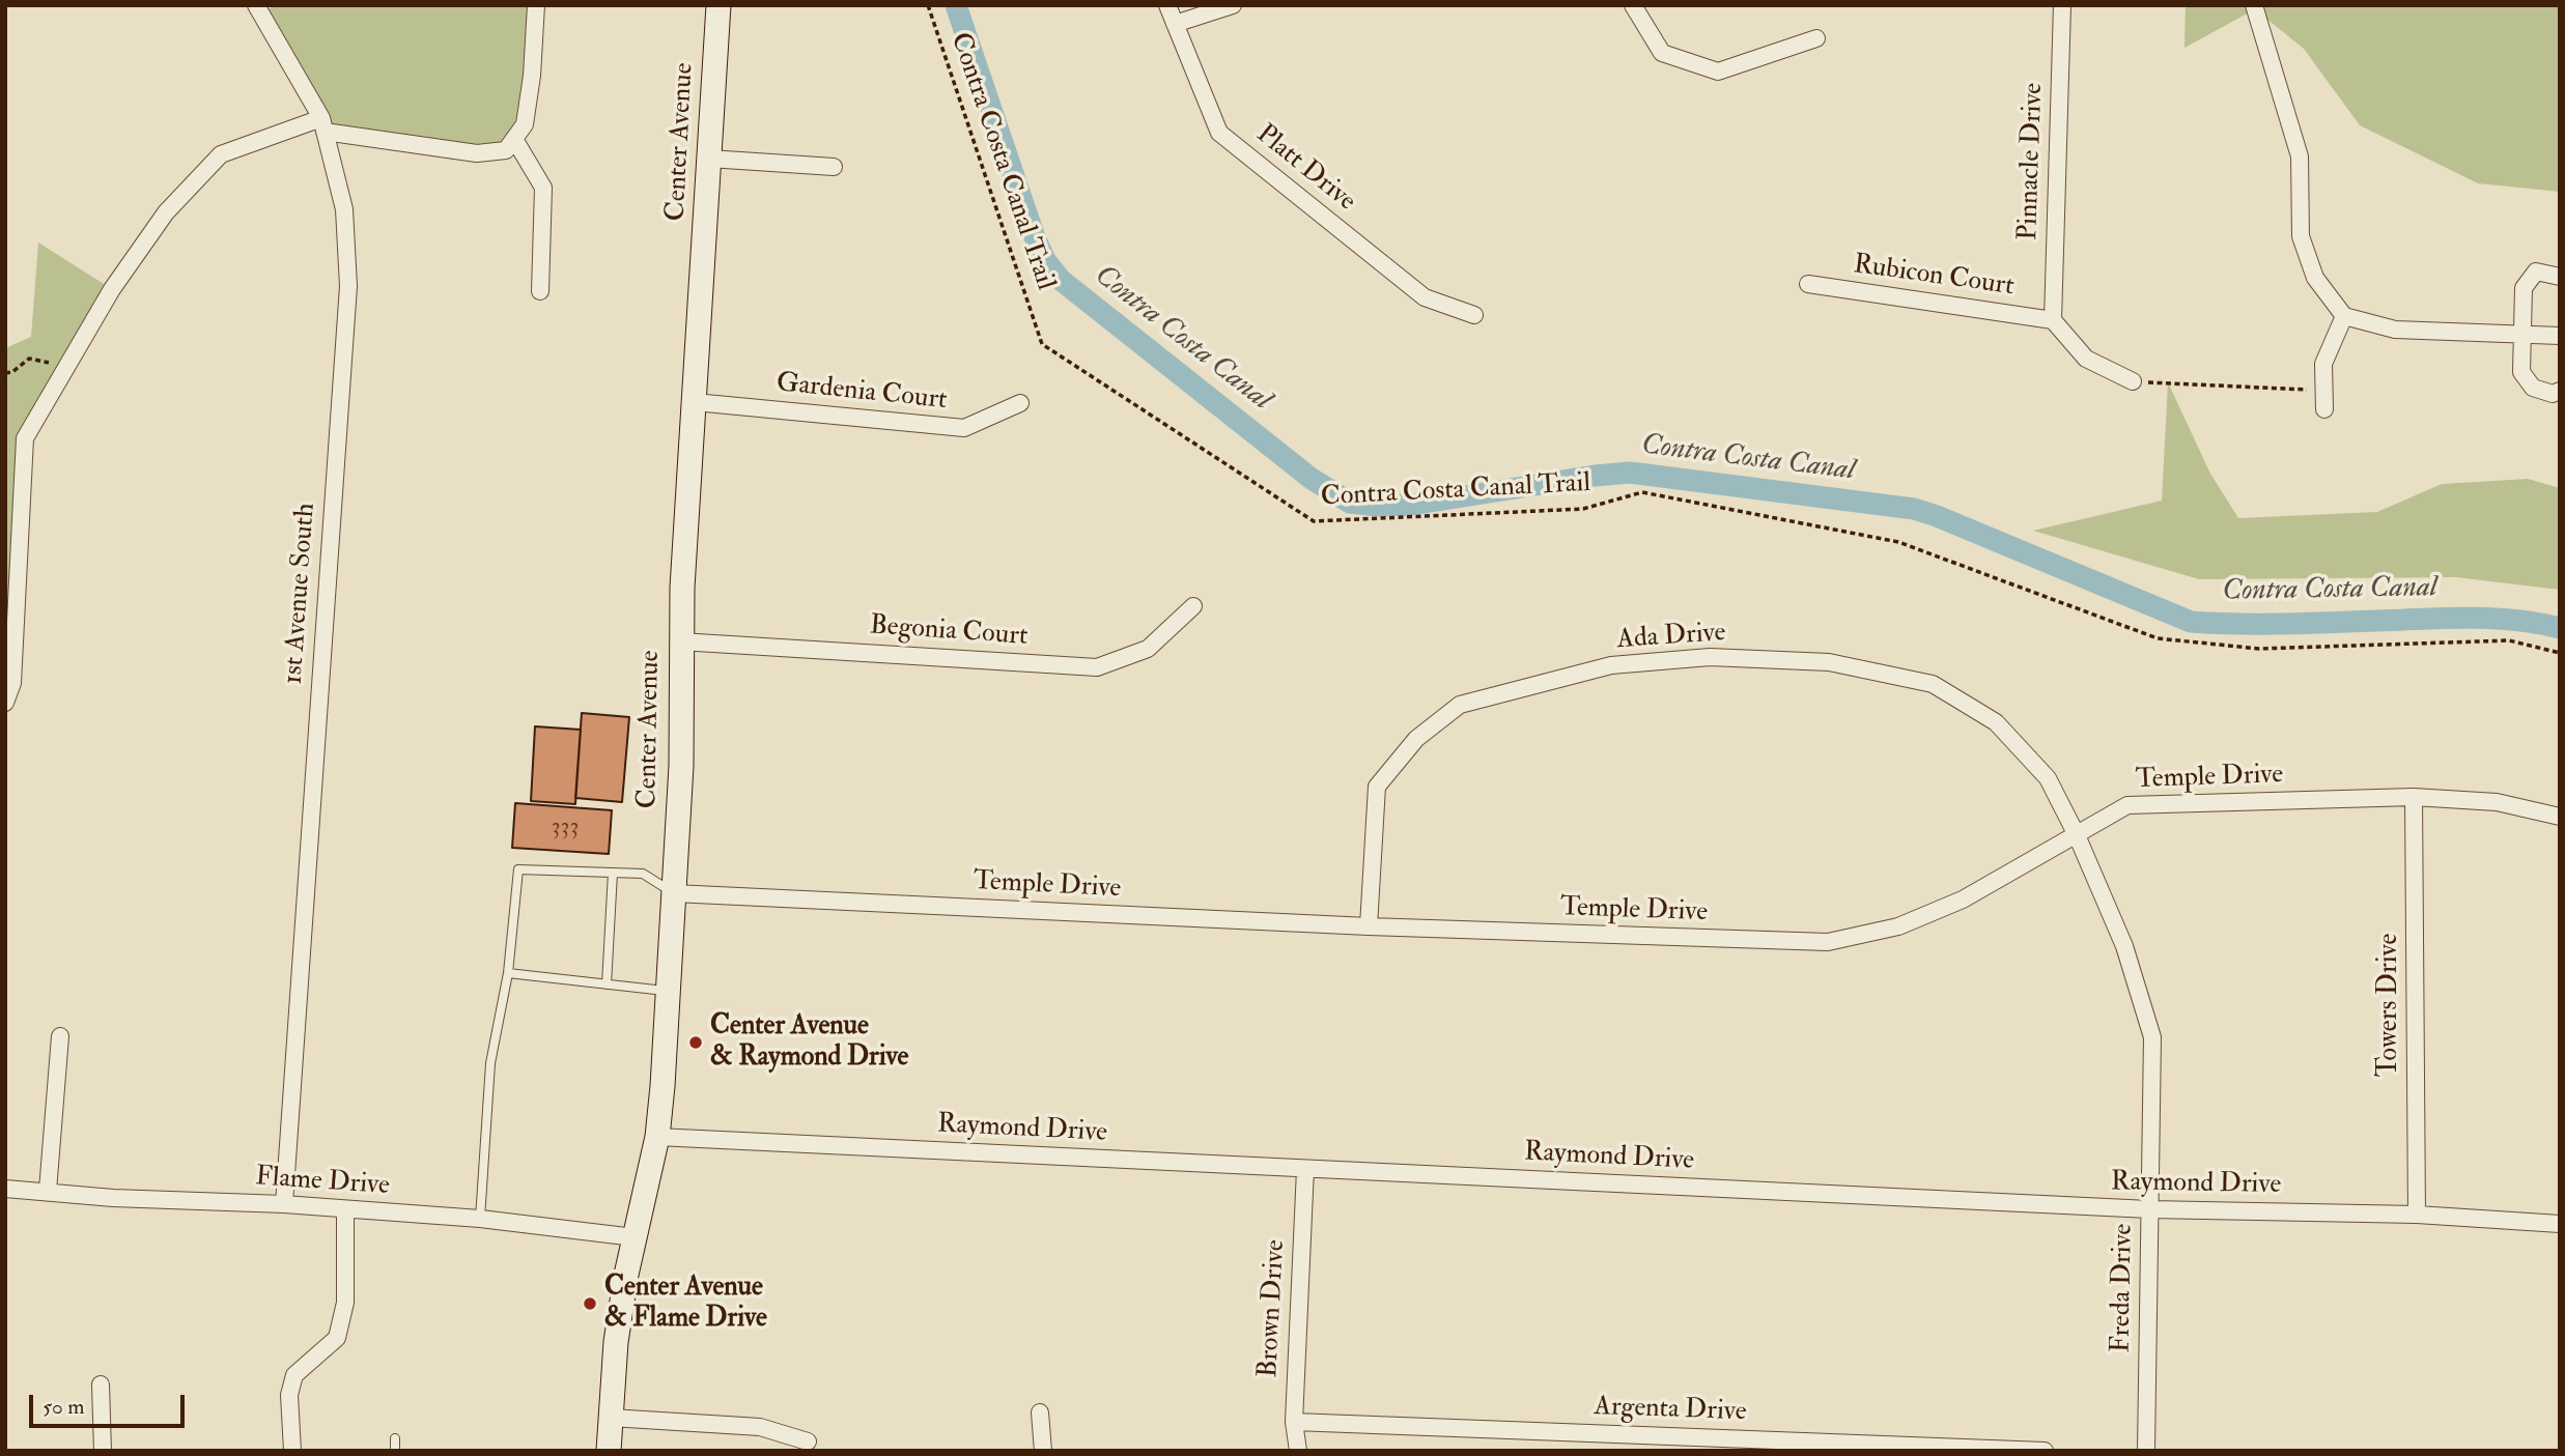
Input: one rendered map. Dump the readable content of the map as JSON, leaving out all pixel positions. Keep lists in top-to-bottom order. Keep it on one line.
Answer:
{"streets":{"street":["Center Avenue","Pinnacle Drive","Platt Drive","Rubicon Court","Gardenia Court","1st Avenue South","Begonia Court","Ada Drive","Temple Drive","Towers Drive","Raymond Drive","Flame Drive","Freda Drive","Brown Drive","Argenta Drive"],"path":["Contra Costa Canal Trail"]},"crossings":[["Center Avenue","Gardenia Court"],["Center Avenue","Begonia Court"],["Center Avenue","Temple Drive"],["Center Avenue","Raymond Drive"],["Center Avenue","Flame Drive"],["Pinnacle Drive","Rubicon Court"],["1st Avenue South","Flame Drive"],["Ada Drive","Temple Drive"],["Ada Drive","Freda Drive"],["Temple Drive","Towers Drive"],["Temple Drive","Freda Drive"],["Towers Drive","Raymond Drive"],["Raymond Drive","Freda Drive"],["Raymond Drive","Brown Drive"],["Brown Drive","Argenta Drive"]],"water":["Contra Costa Canal"],"places":["Center Avenue & Raymond Drive","Center Avenue & Flame Drive"],"house_numbers":["333"],"scale_bar":"50 m"}
